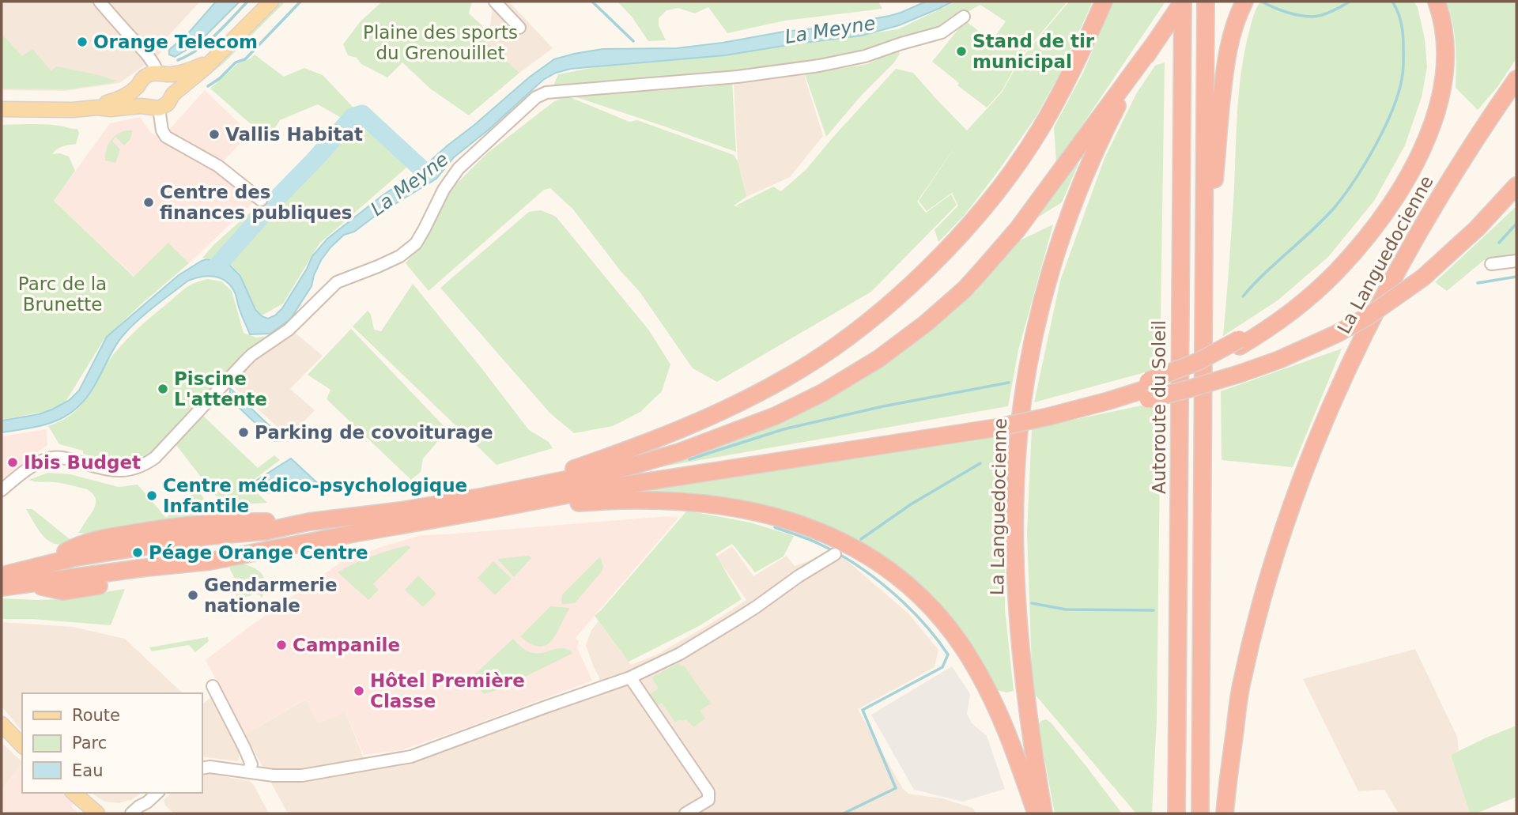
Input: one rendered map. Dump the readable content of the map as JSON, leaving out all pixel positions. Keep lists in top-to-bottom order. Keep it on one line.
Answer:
{"streets":{"highway":["La Languedocienne","Autoroute du Soleil"]},"crossings":[["La Languedocienne","Autoroute du Soleil"]],"water":["La Meyne"],"parks":["Plaine des sports du Grenouillet","Parc de la Brunette"],"places":["Orange Telecom","Stand de tir municipal","Vallis Habitat","Centre des finances publiques","Piscine L'attente","Parking de covoiturage","Ibis Budget","Centre médico-psychologique Infantile","Péage Orange Centre","Gendarmerie nationale","Campanile","Hôtel Première Classe"],"legend":["Route","Parc","Eau"]}
